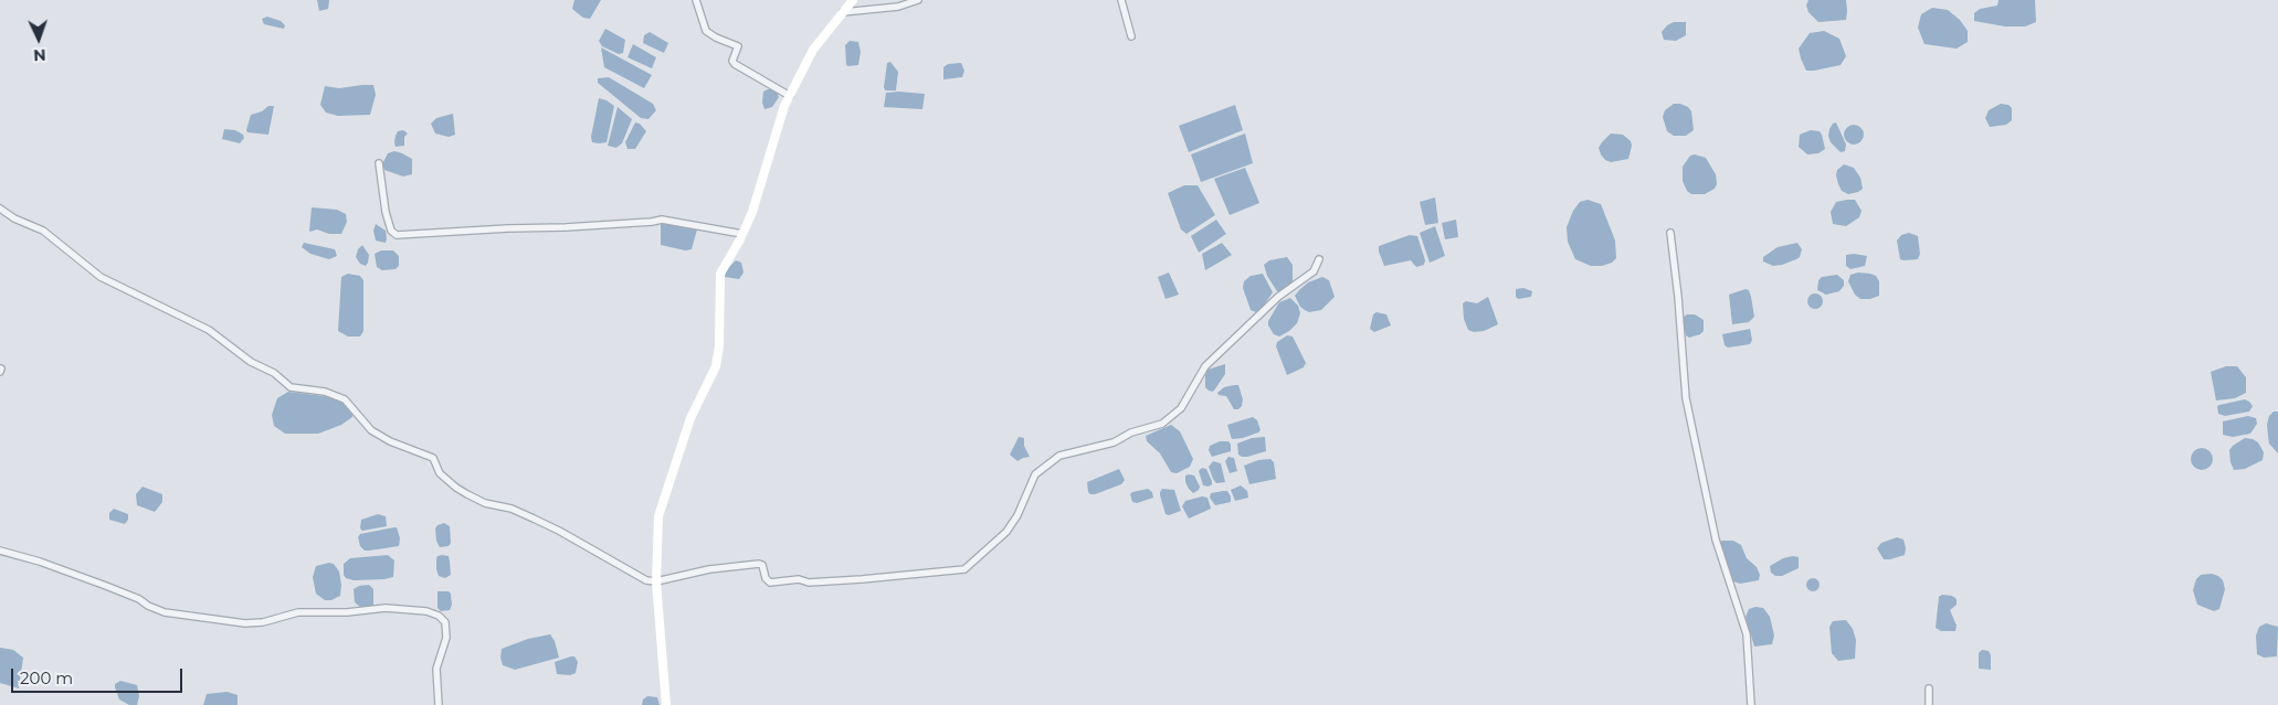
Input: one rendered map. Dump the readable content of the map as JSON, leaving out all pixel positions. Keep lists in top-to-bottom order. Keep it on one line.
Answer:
{"scale_bar":"200 m","north":"bottom"}
